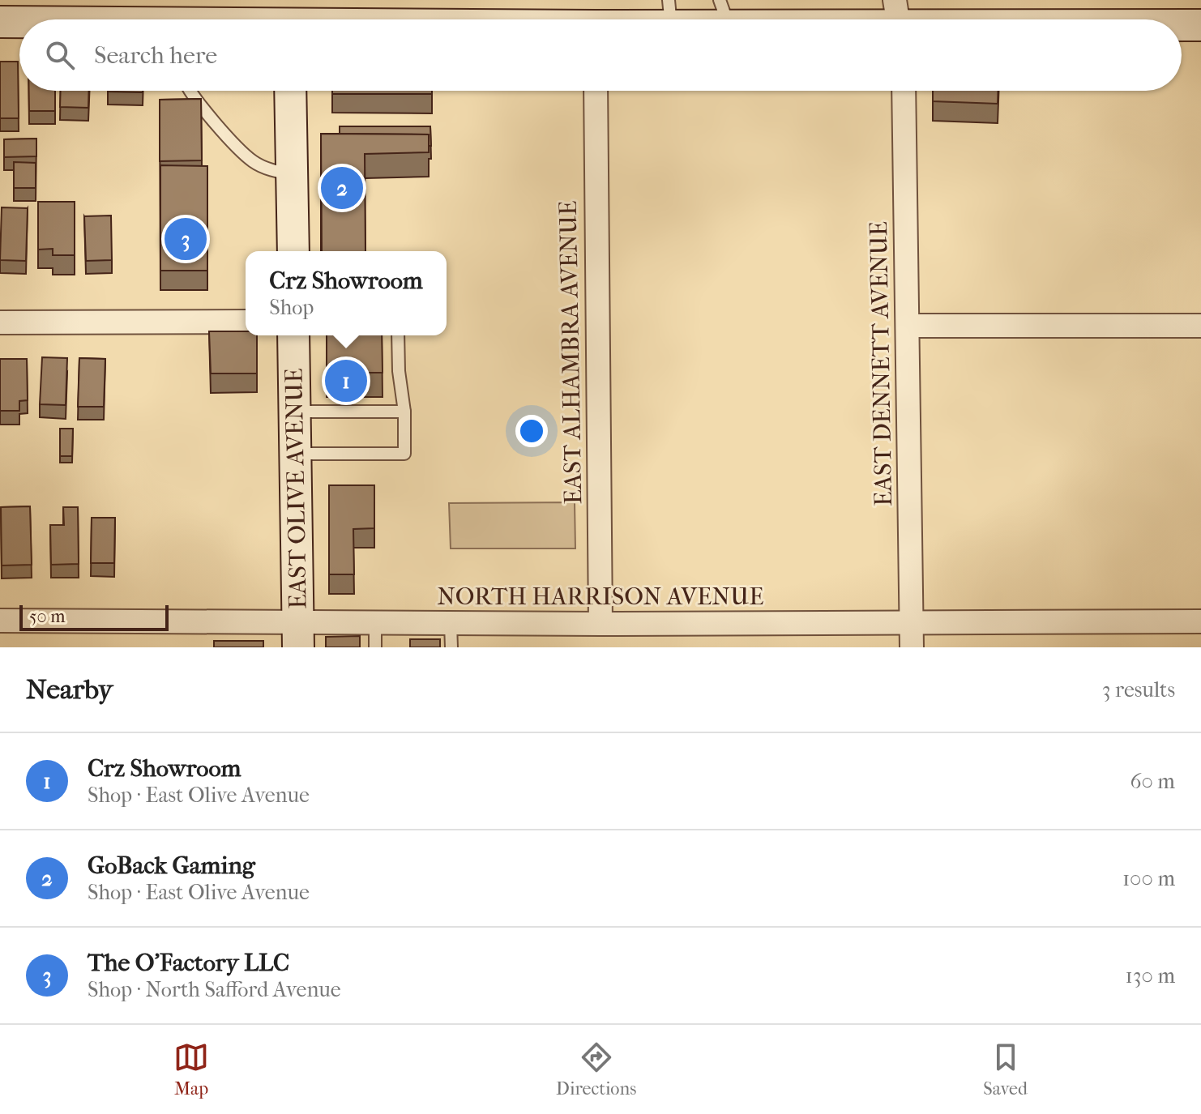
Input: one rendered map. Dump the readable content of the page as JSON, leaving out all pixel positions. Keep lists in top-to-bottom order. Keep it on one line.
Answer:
{"streets":{"main road":["EAST OLIVE AVENUE"],"street":["EAST ALHAMBRA AVENUE","EAST DENNETT AVENUE","NORTH HARRISON AVENUE"]},"crossings":[["EAST ALHAMBRA AVENUE","NORTH HARRISON AVENUE"],["EAST DENNETT AVENUE","NORTH HARRISON AVENUE"],["EAST OLIVE AVENUE","NORTH HARRISON AVENUE"]],"scale_bar":"50 m","page":{"search":"Search here","pins":["2","3","1"],"popup":["Crz Showroom","Shop"],"scale":"50 m","heading":["Nearby","3 results"],"list":[{"mark":"1","name":"Crz Showroom","note":"Shop · East Olive Avenue","value":"60 m"},{"mark":"2","name":"GoBack Gaming","note":"Shop · East Olive Avenue","value":"100 m"},{"mark":"3","name":"The O'Factory LLC","note":"Shop · North Safford Avenue","value":"130 m"}],"nav":["Map","Directions","Saved"]}}
